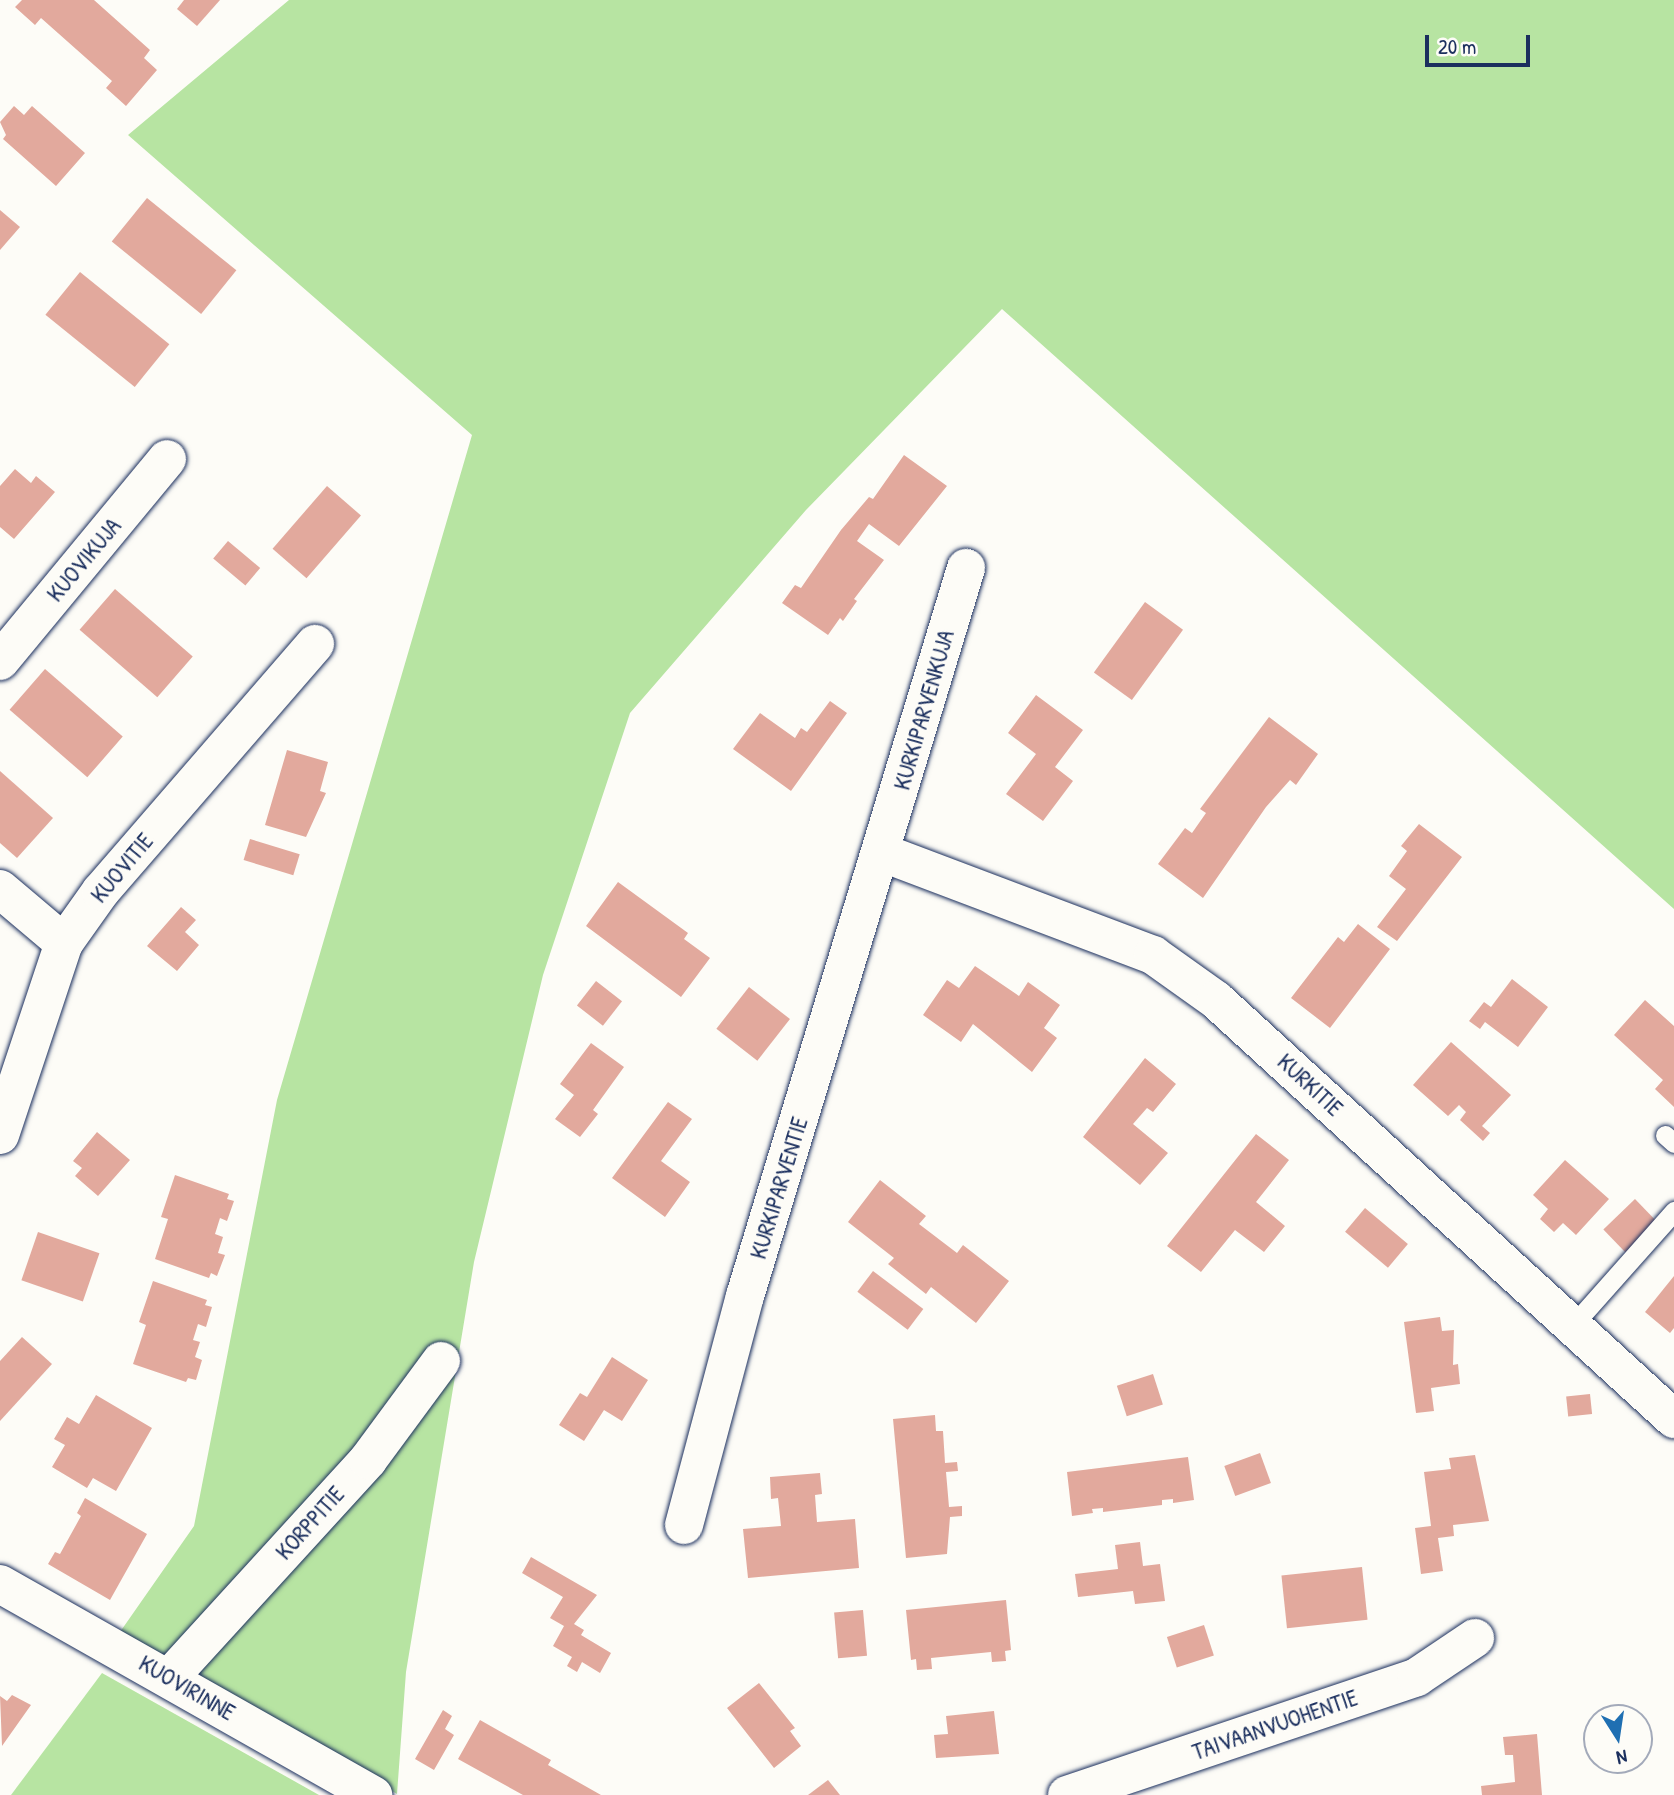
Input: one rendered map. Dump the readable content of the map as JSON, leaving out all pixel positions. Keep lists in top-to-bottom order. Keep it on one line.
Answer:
{"streets":{"street":["KUOVIKUJA","KURKIPARVENKUJA","KUOVITIE","KURKITIE","KURKIPARVENTIE","KORPPITIE","KUOVIRINNE","TAIVAANVUOHENTIE"]},"crossings":[["KURKIPARVENKUJA","KURKITIE"],["KURKIPARVENKUJA","KURKIPARVENTIE"],["KURKITIE","KURKIPARVENTIE"],["KORPPITIE","KUOVIRINNE"]],"scale_bar":"20 m","north":"bottom"}
